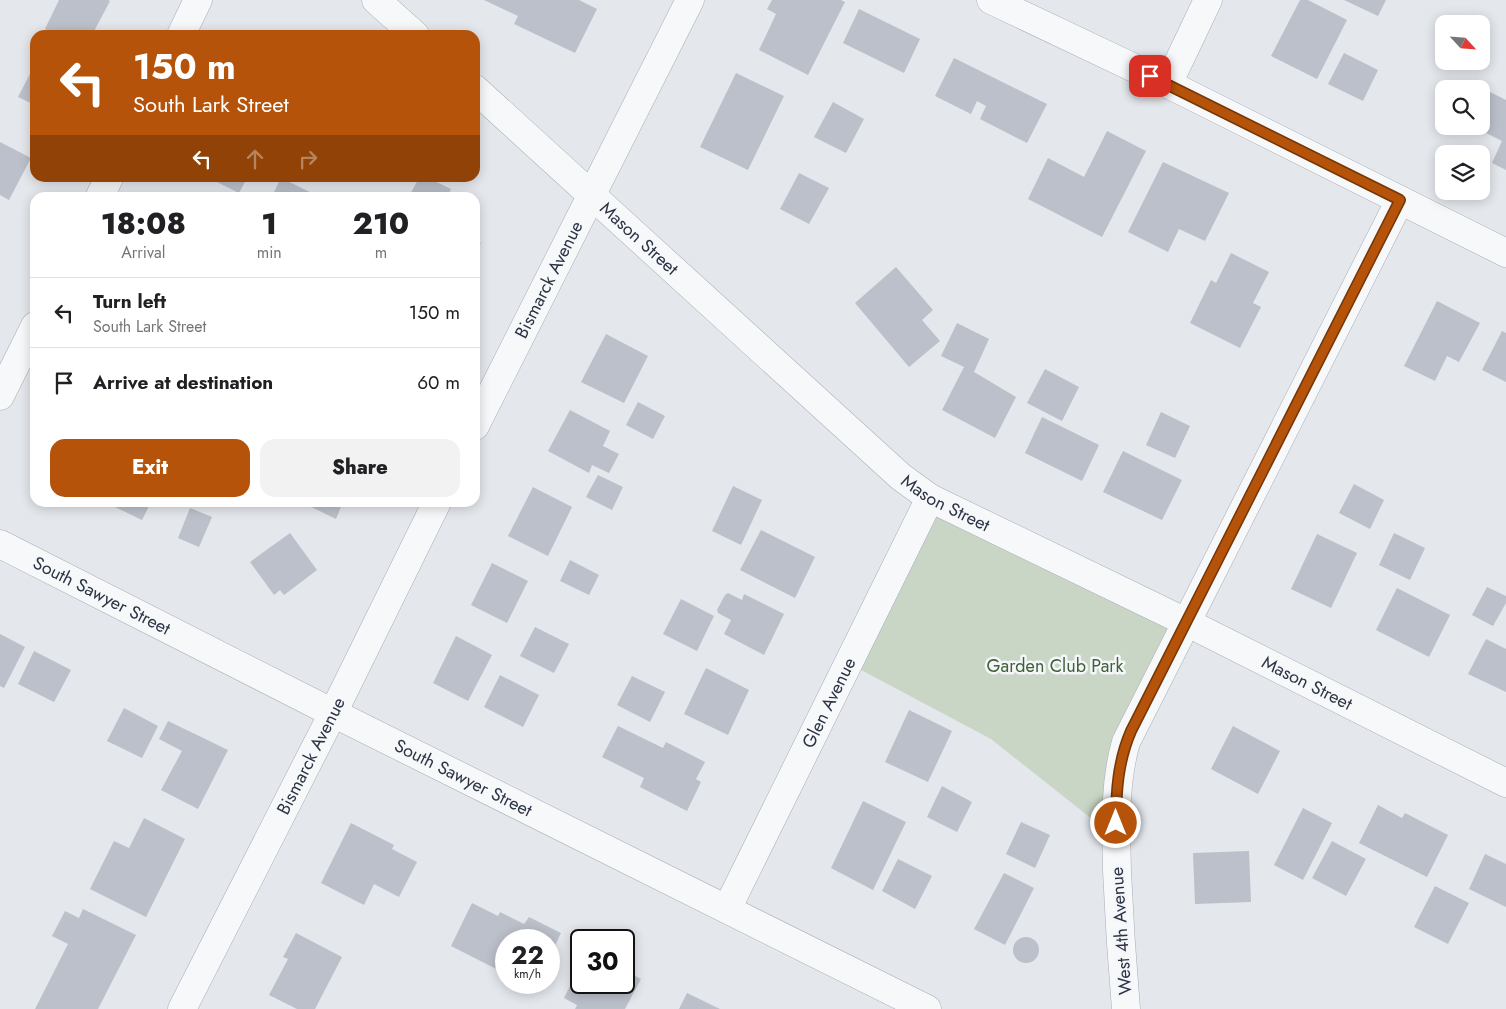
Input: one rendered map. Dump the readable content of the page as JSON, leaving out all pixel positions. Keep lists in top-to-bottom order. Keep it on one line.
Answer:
{"streets":{"street":["Mason Street","Bismarck Avenue","South Sawyer Street","Glen Avenue","West 4th Avenue"]},"crossings":[["Mason Street","Bismarck Avenue"],["Mason Street","Glen Avenue"],["Mason Street","West 4th Avenue"],["Bismarck Avenue","South Sawyer Street"],["South Sawyer Street","Glen Avenue"]],"parks":["Garden Club Park"],"north":"bottom right","page":{"turn":["150 m","South Lark Street"],"eta":["18:08","Arrival","1","min","210","m"],"list":[{"name":"Turn left","note":"South Lark Street","value":"150 m"},{"name":"Arrive at destination","value":"60 m"}],"buttons":["Exit","Share"],"speed":"22 km/h","limit":"30"}}
